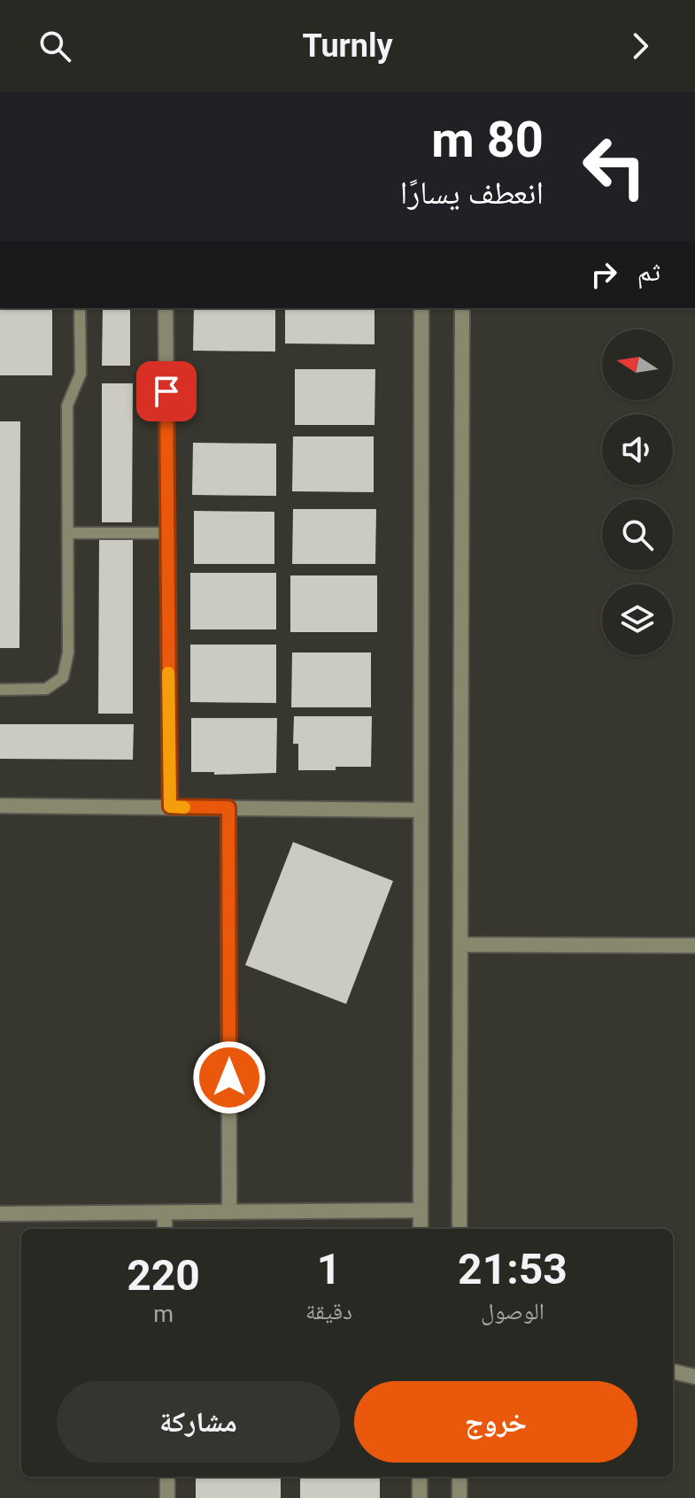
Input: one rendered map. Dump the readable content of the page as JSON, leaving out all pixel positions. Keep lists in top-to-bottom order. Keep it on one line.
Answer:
{"north":"left","page":{"header":"Turnly","turn":["80 m","انعطف يسارًا"],"then":"ثم","eta":["21:53","الوصول","1","دقيقة","220","m"],"buttons":["خروج","مشاركة"]}}
